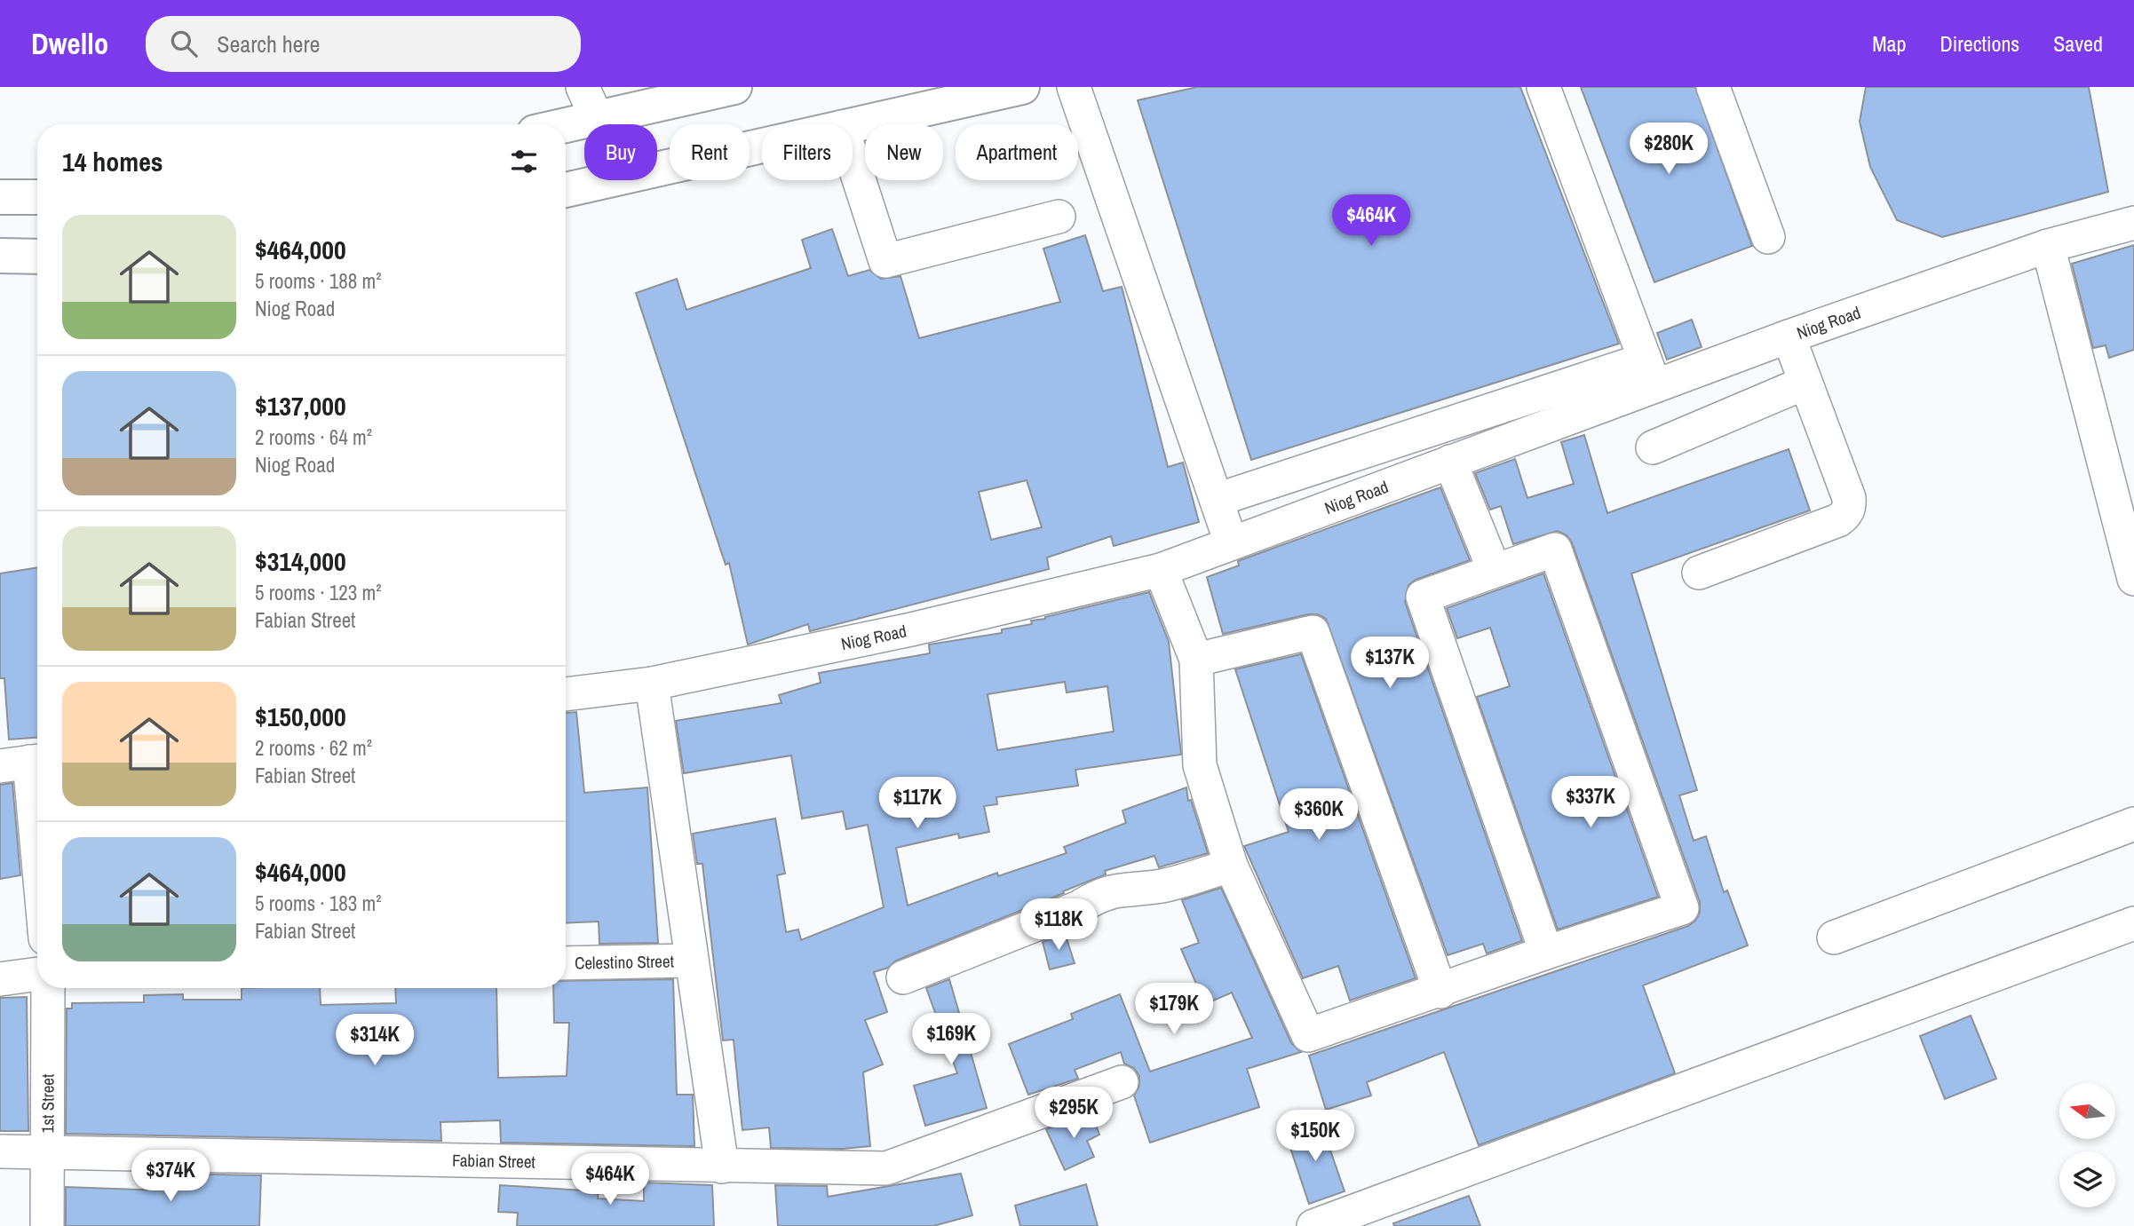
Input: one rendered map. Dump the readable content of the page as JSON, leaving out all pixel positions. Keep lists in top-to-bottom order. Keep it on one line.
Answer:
{"streets":{"street":["Niog Road","Celestino Street","1st Street","Fabian Street"]},"crossings":[["1st Street","Fabian Street"]],"north":"left","page":{"header":"Dwello","search":"Search here","nav":["Map","Directions","Saved"],"price":["$280K","$464K","$137K","$337K","$117K","$360K","$118K","$179K","$169K","$314K","$295K","$150K","$374K","$464K"],"chip":["Buy","Rent","Filters","New","Apartment"],"heading":"14 homes","list":[{"name":"$464,000","note":"5 rooms · 188 m² · Niog Road"},{"name":"$137,000","note":"2 rooms · 64 m² · Niog Road"},{"name":"$314,000","note":"5 rooms · 123 m² · Fabian Street"},{"name":"$150,000","note":"2 rooms · 62 m² · Fabian Street"},{"name":"$464,000","note":"5 rooms · 183 m² · Fabian Street"}]}}
